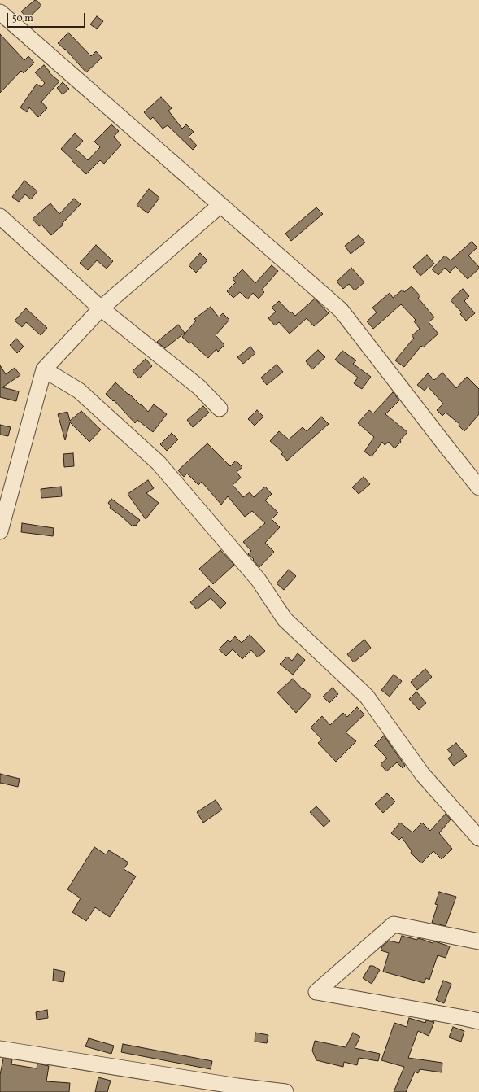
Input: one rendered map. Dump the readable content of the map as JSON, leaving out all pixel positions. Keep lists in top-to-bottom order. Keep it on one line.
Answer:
{"scale_bar":"50 m"}
